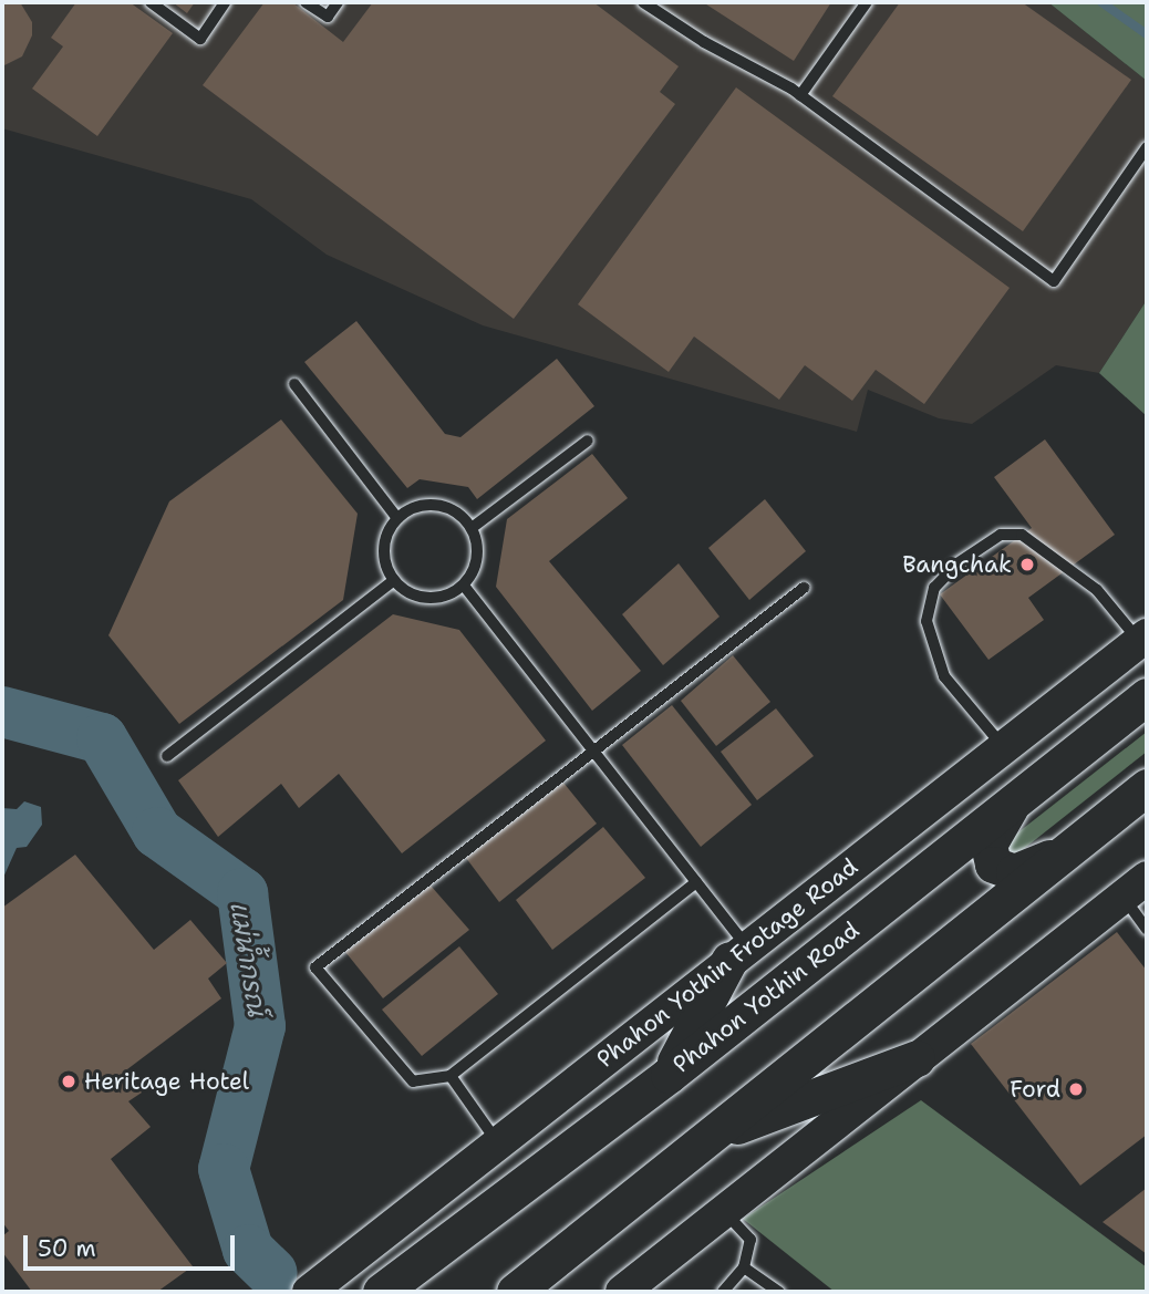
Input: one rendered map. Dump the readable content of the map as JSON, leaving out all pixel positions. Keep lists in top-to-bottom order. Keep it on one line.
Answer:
{"streets":{"main road":["Phahon Yothin Frotage Road","Phahon Yothin Road"]},"water":["แม่น้ำกรณ์"],"places":["Bangchak","Heritage Hotel","Ford"],"scale_bar":"50 m"}
